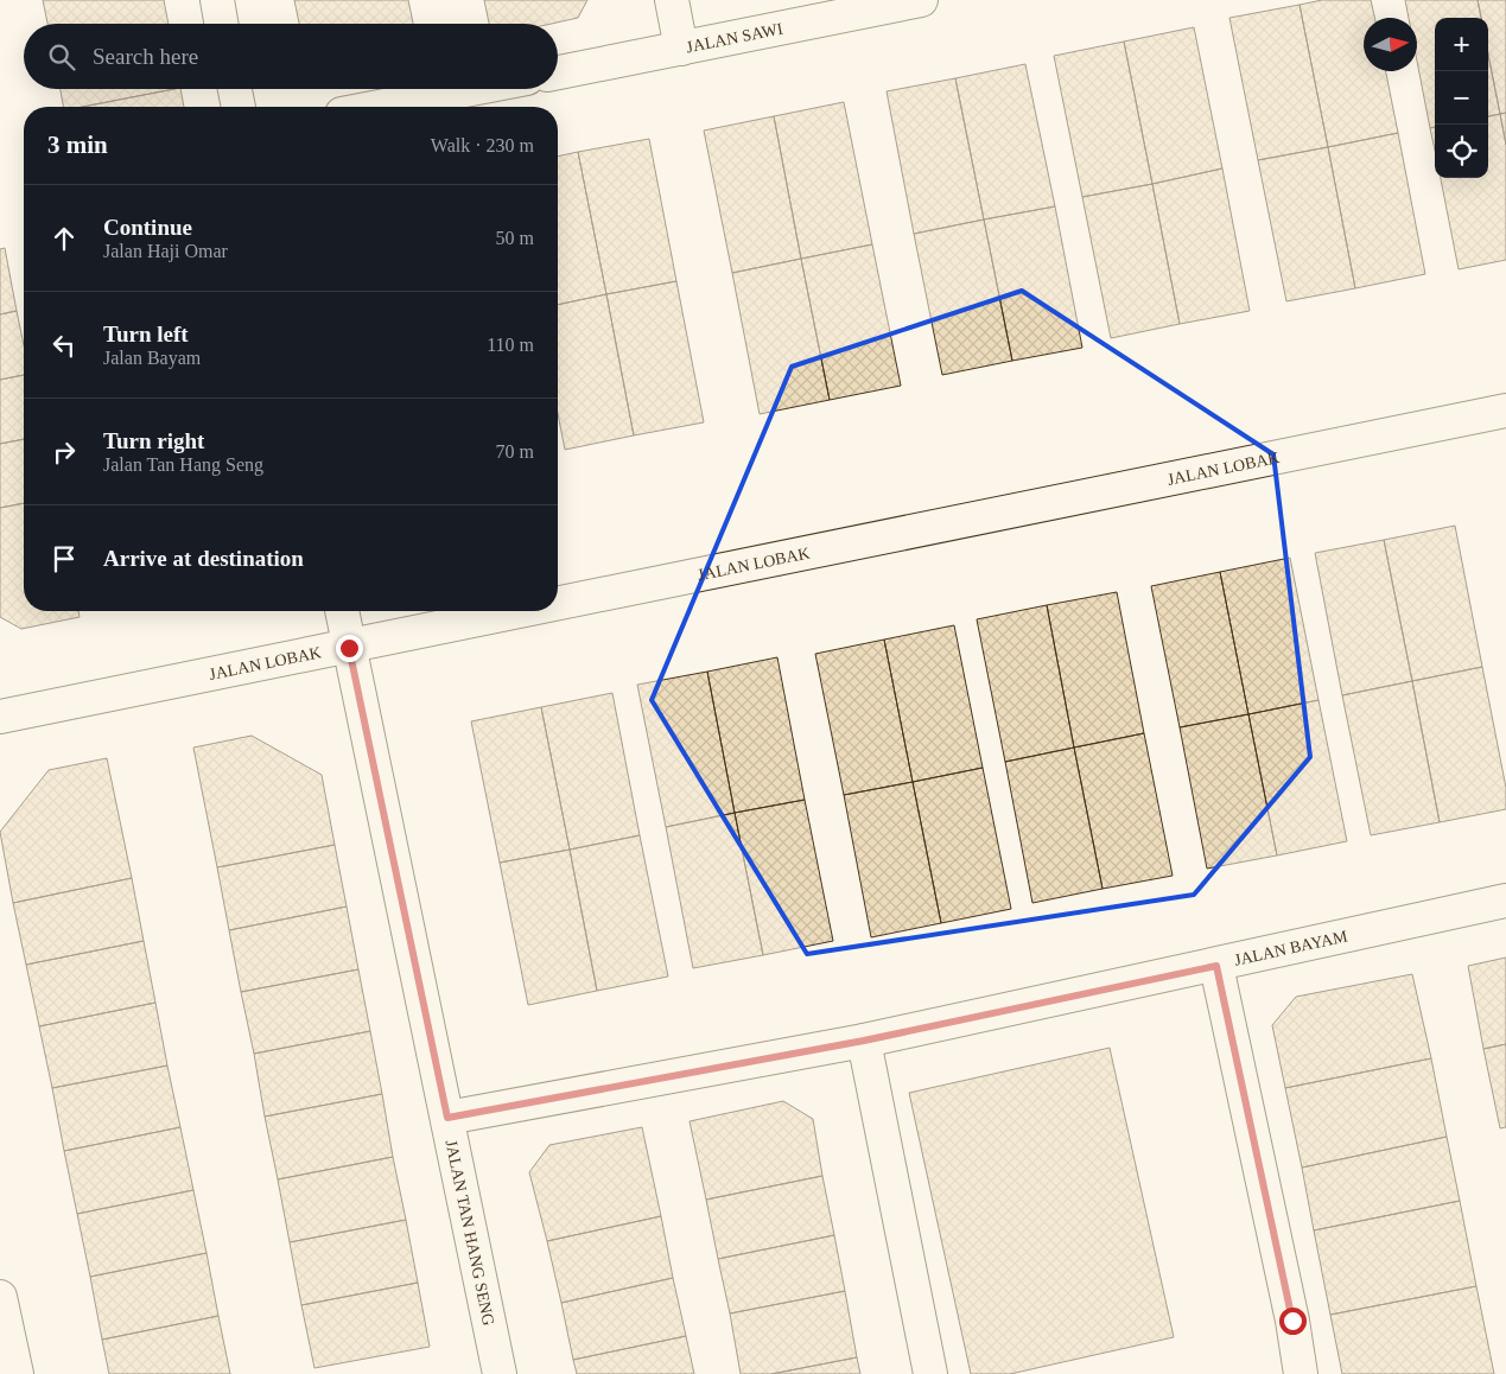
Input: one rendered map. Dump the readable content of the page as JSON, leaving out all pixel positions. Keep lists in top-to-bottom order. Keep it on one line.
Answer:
{"streets":{"street":["JALAN SAWI","JALAN LOBAK","JALAN BAYAM","JALAN TAN HANG SENG"]},"crossings":[["JALAN LOBAK","JALAN TAN HANG SENG"],["JALAN BAYAM","JALAN TAN HANG SENG"]],"north":"right","page":{"map_buttons":["+","−"],"search":"Search here","heading":["3 min","Walk · 230 m"],"list":[["Continue","Jalan Haji Omar","50 m"],["Turn left","Jalan Bayam","110 m"],["Turn right","Jalan Tan Hang Seng","70 m"],"Arrive at destination"]}}
